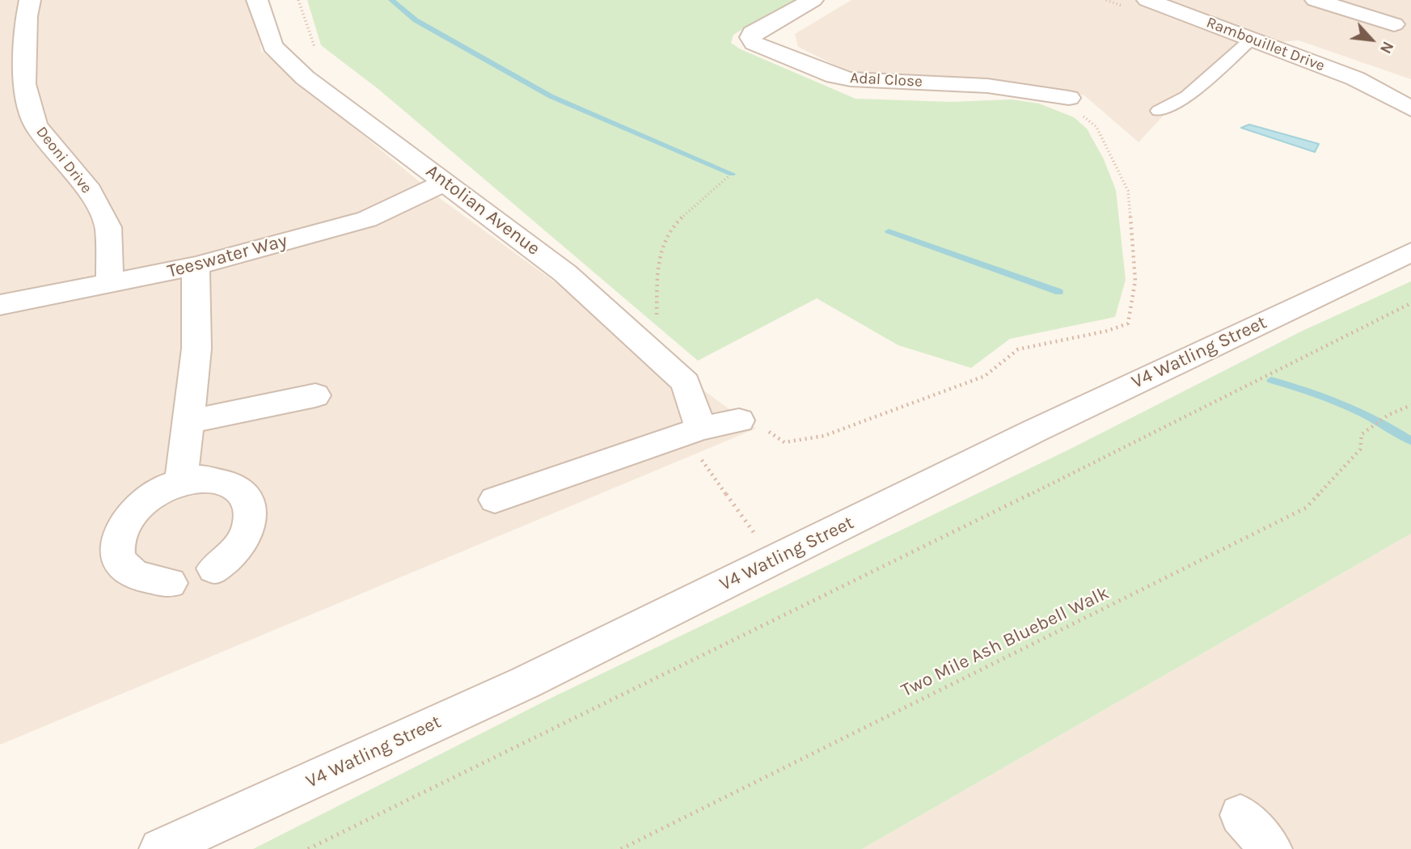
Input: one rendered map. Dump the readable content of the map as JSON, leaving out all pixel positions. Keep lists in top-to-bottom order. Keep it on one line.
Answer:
{"streets":{"street":["Rambouillet Drive","Adal Close","Deoni Drive","Antolian Avenue","Teeswater Way","V4 Watling Street"],"path":["Two Mile Ash Bluebell Walk"]},"crossings":[["Deoni Drive","Teeswater Way"],["Antolian Avenue","Teeswater Way"]],"north":"bottom right"}
